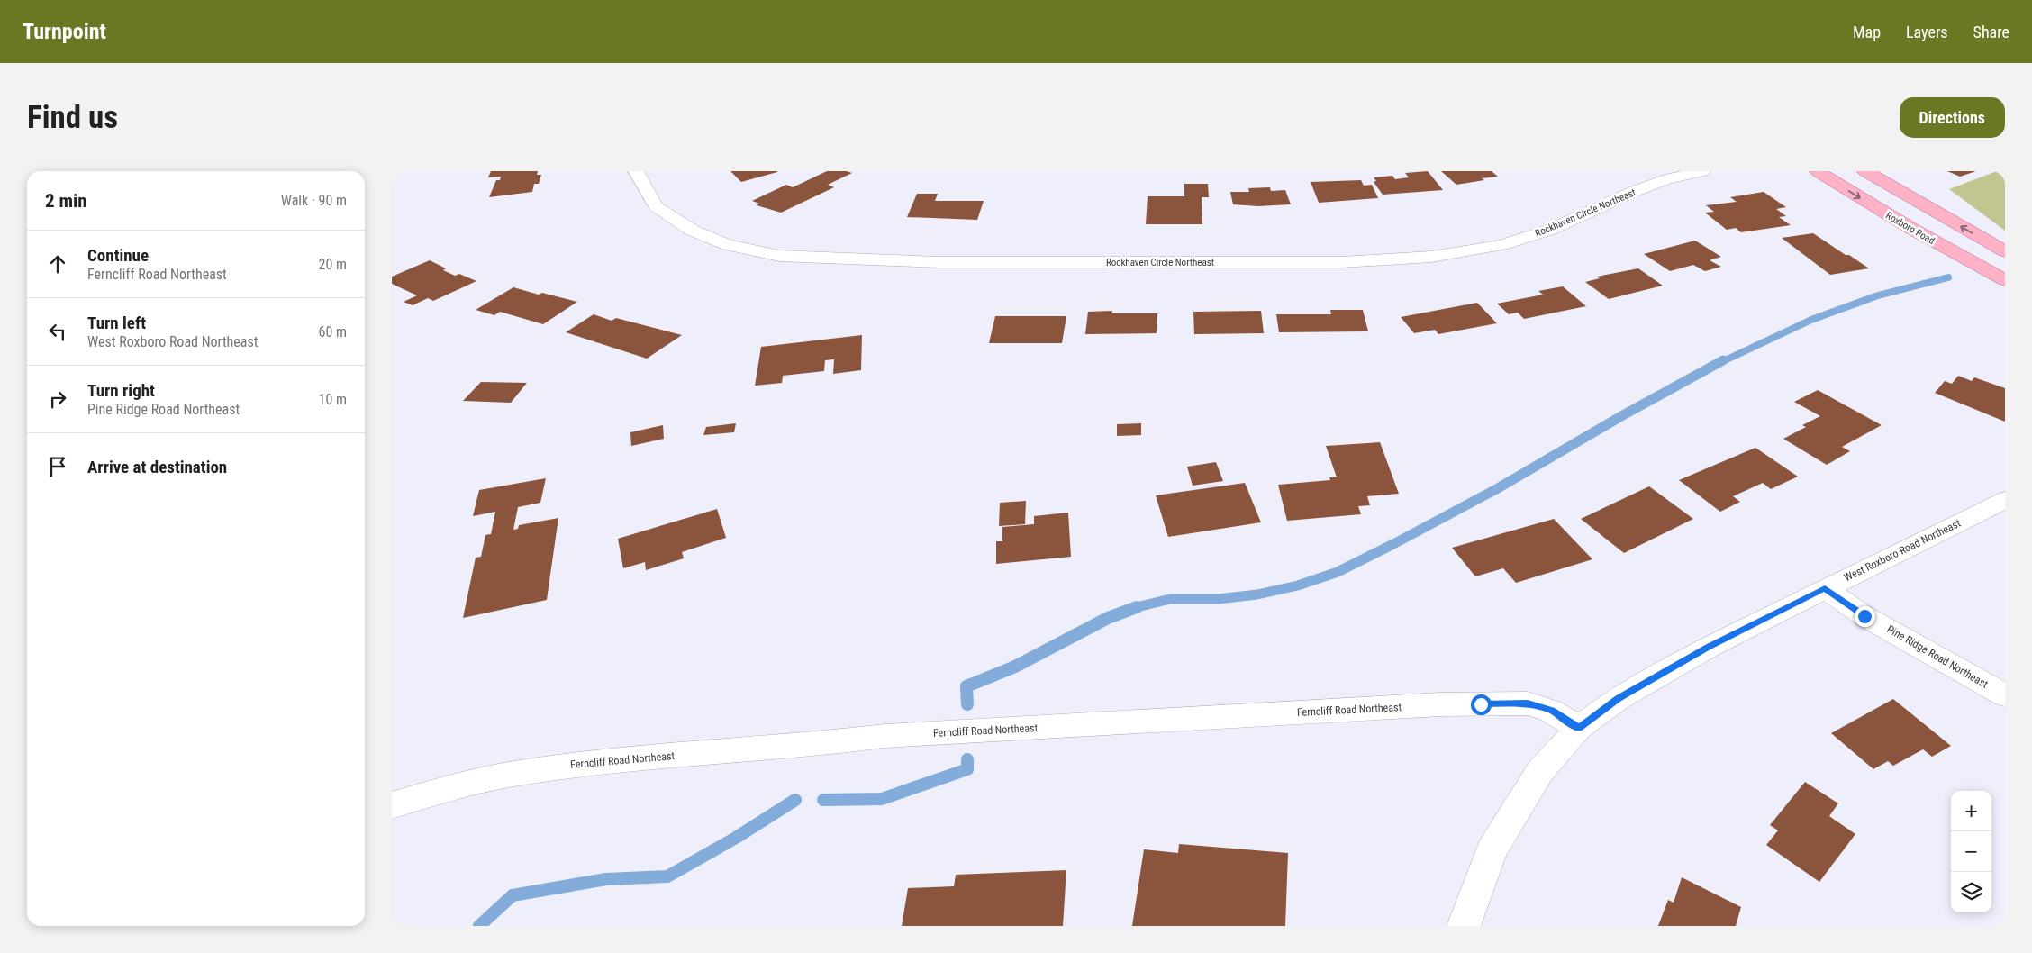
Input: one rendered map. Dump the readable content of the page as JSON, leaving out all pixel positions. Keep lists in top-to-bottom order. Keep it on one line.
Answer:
{"streets":{"main road":["Roxboro Road"],"street":["Rockhaven Circle Northeast","West Roxboro Road Northeast","Pine Ridge Road Northeast","Ferncliff Road Northeast"]},"crossings":[["West Roxboro Road Northeast","Pine Ridge Road Northeast"],["West Roxboro Road Northeast","Ferncliff Road Northeast"]],"page":{"header":"Turnpoint","nav":["Map","Layers","Share"],"buttons":"Directions","title":"Find us","heading":["2 min","Walk · 90 m"],"list":[["Continue","Ferncliff Road Northeast","20 m"],["Turn left","West Roxboro Road Northeast","60 m"],["Turn right","Pine Ridge Road Northeast","10 m"],"Arrive at destination"],"map_buttons":["+","−"]}}
